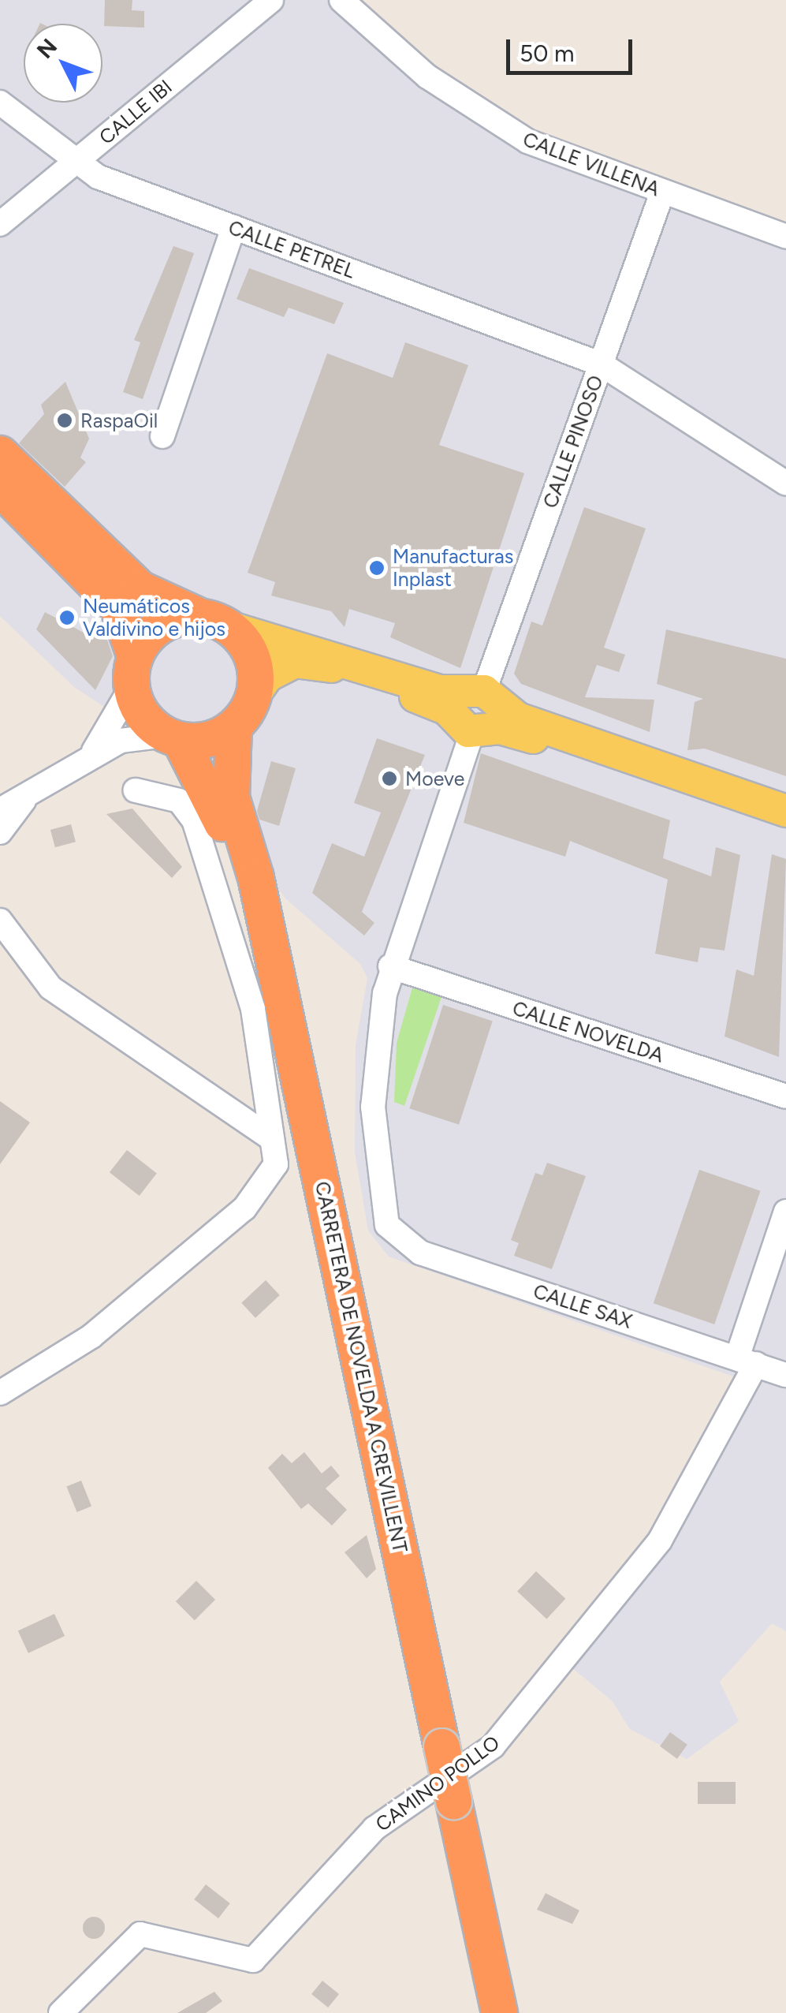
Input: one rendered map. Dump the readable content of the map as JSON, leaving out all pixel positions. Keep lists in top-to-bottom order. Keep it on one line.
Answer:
{"streets":{"highway":["CARRETERA DE NOVELDA A CREVILLENT"],"street":["CALLE IBI","CALLE VILLENA","CALLE PETREL","CALLE PINOSO","CALLE NOVELDA","CALLE SAX","CAMINO POLLO"]},"crossings":[["CALLE IBI","CALLE PETREL"],["CALLE VILLENA","CALLE PINOSO"],["CALLE PETREL","CALLE PINOSO"],["CALLE PINOSO","CALLE NOVELDA"],["CALLE PINOSO","CALLE SAX"],["CALLE SAX","CAMINO POLLO"]],"places":["RaspaOil","Manufacturas Inplast","Neumáticos Valdivino e hijos","Moeve"],"scale_bar":"50 m","north":"top left"}
